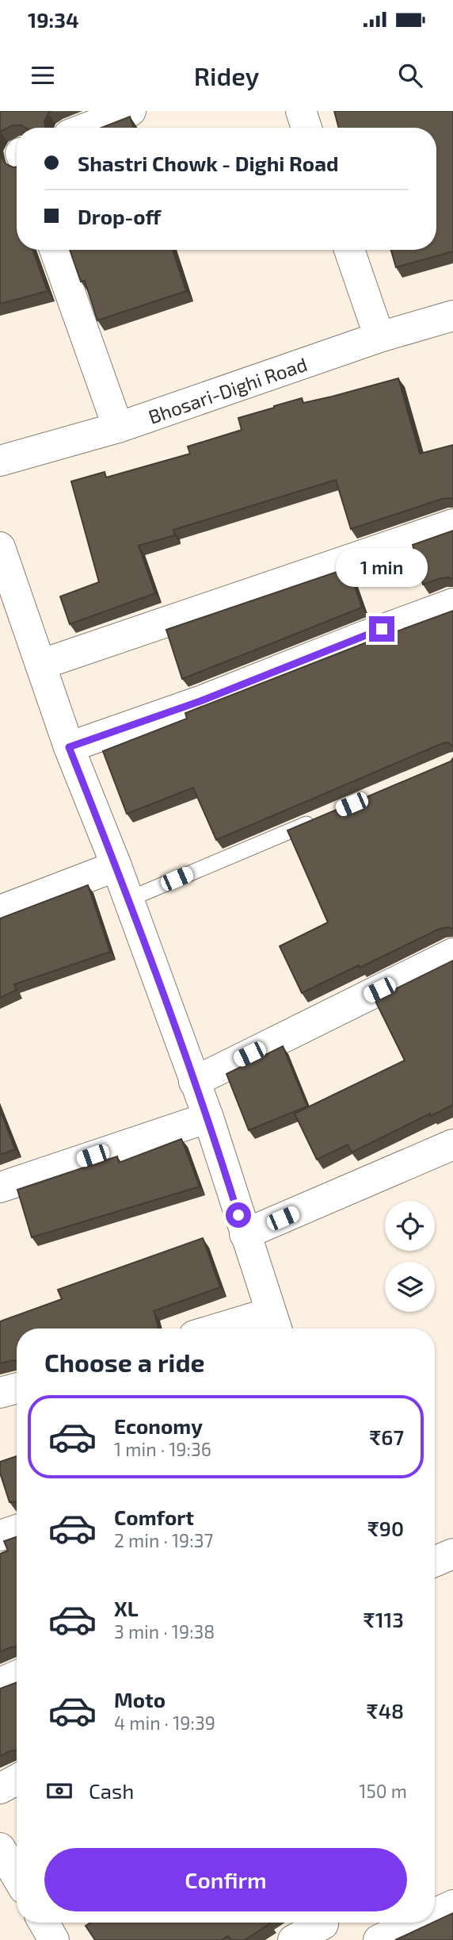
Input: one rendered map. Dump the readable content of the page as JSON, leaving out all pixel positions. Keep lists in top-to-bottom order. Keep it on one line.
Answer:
{"streets":{"street":["Bhosari-Dighi Road"]},"page":{"status":"19:34","header":"Ridey","banner":["Shastri Chowk - Dighi Road","Drop-off"],"bubble":"1 min","heading":"Choose a ride","list":[{"name":"Economy","note":"1 min · 19:36","value":"₹67"},{"name":"Comfort","note":"2 min · 19:37","value":"₹90"},{"name":"XL","note":"3 min · 19:38","value":"₹113"},{"name":"Moto","note":"4 min · 19:39","value":"₹48"}],"pay":["Cash","150 m"],"buttons":"Confirm"}}
